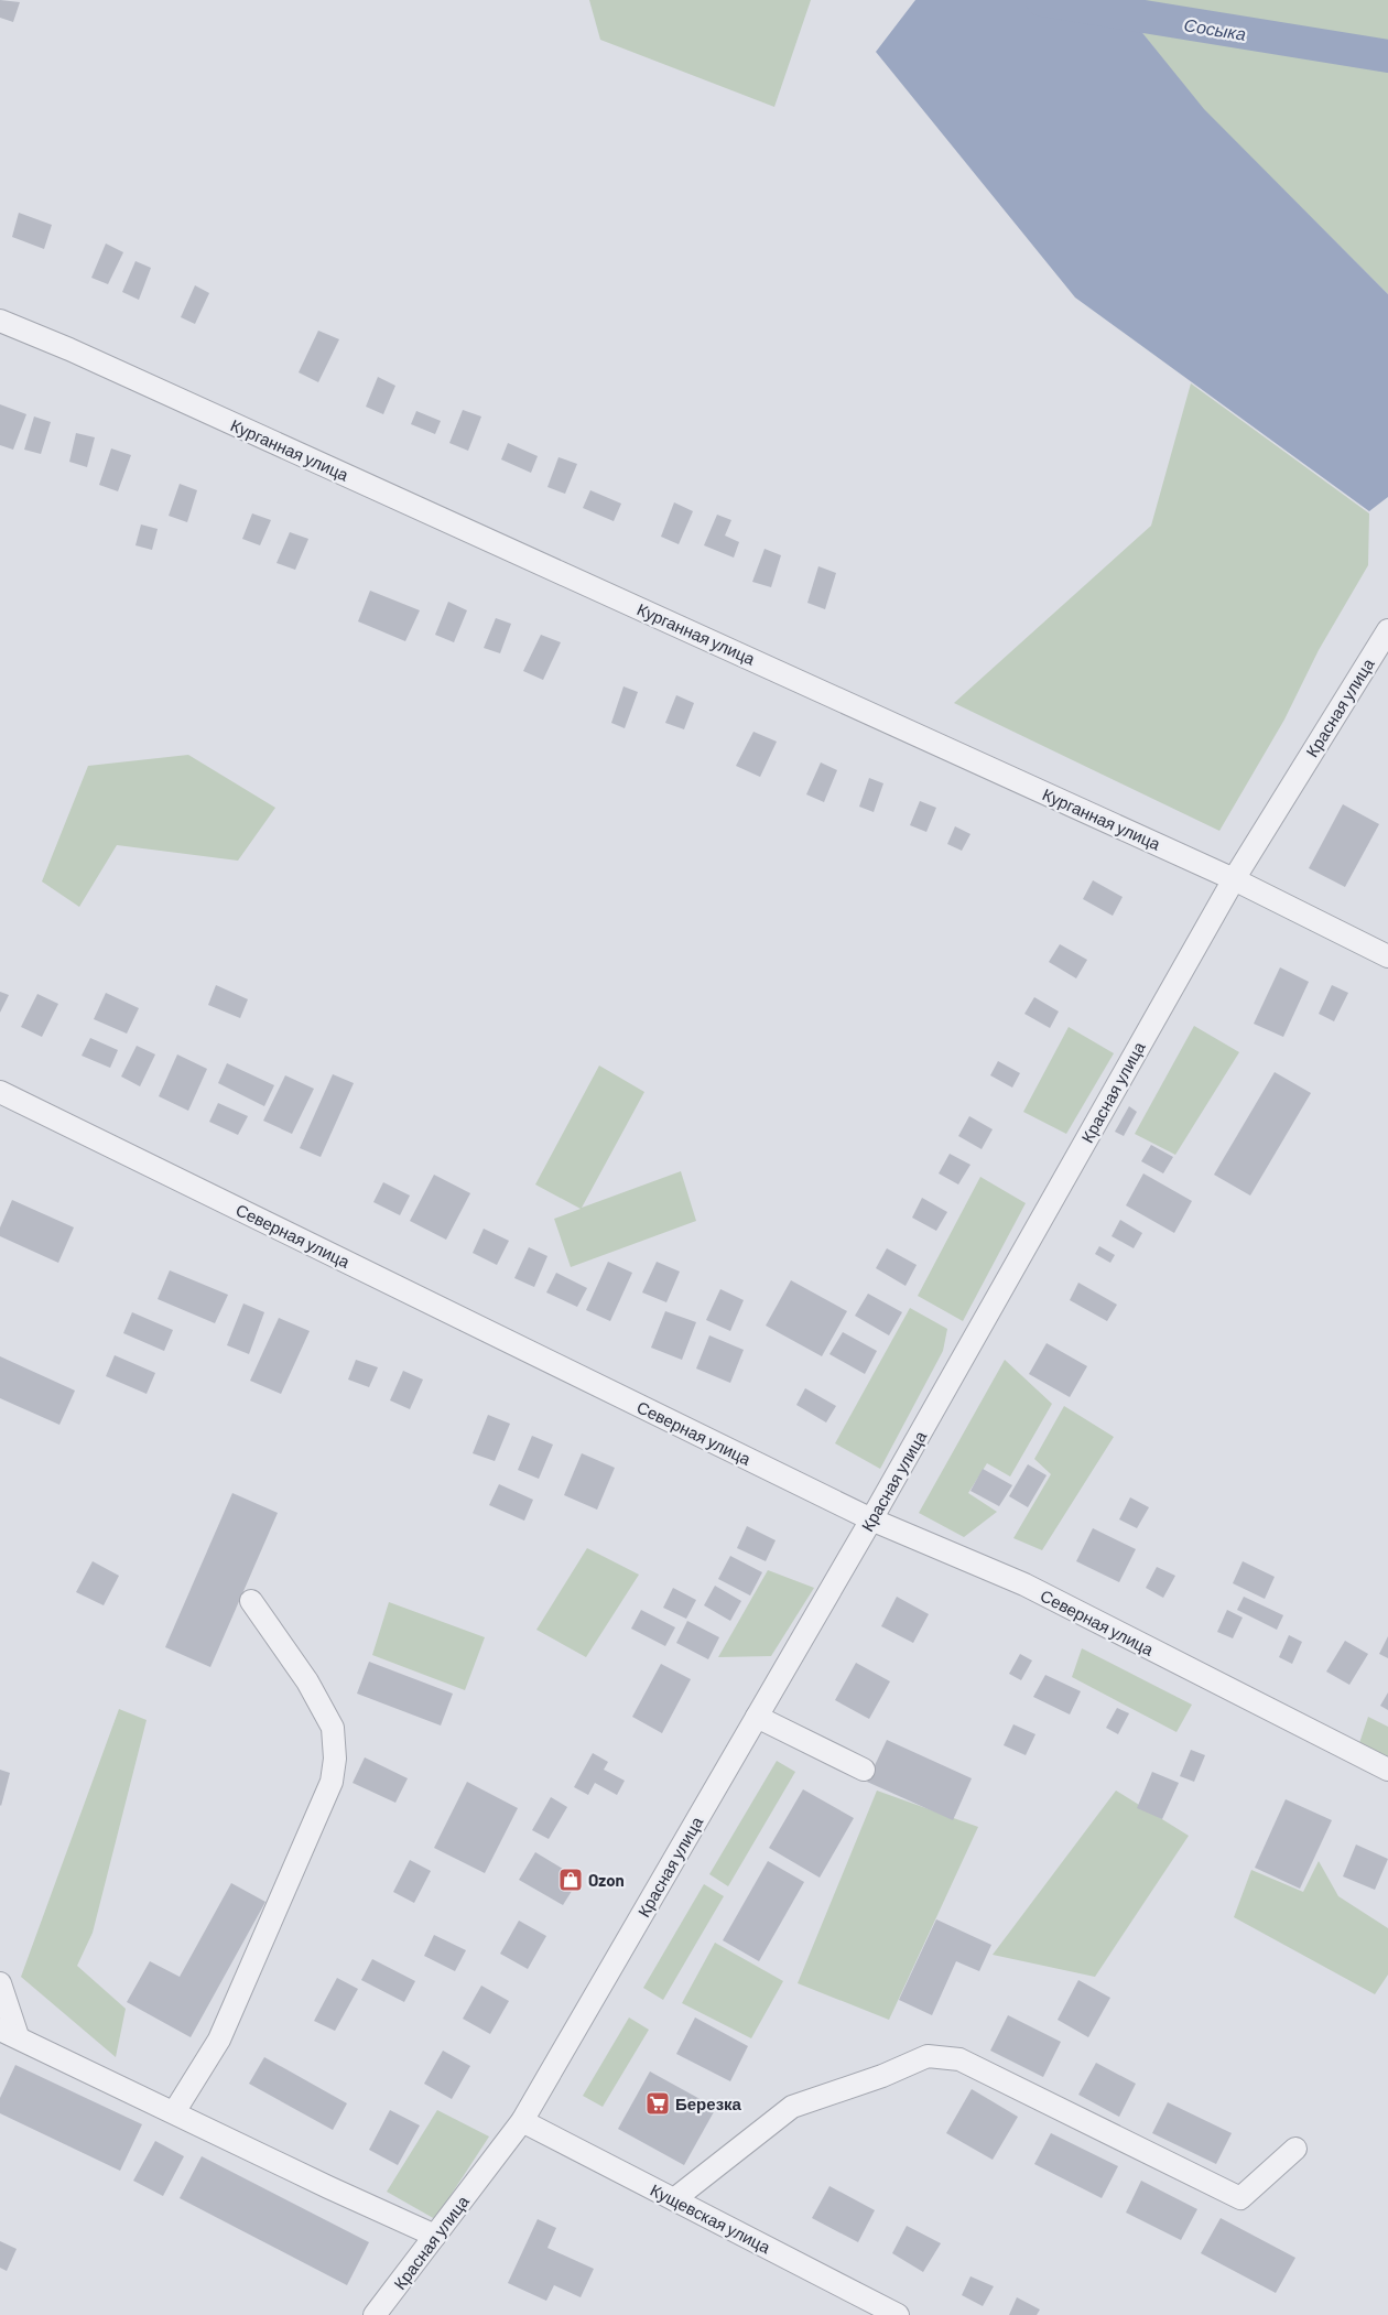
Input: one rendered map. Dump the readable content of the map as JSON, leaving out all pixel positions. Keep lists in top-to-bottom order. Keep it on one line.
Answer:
{"streets":{"street":["Курганная улица","Красная улица","Северная улица","Кущевская улица"]},"crossings":[["Курганная улица","Красная улица"],["Красная улица","Северная улица"],["Красная улица","Кущевская улица"]],"water":["Сосыка"],"places":{"shop":["Ozon"],"supermarket":["Березка"]}}
